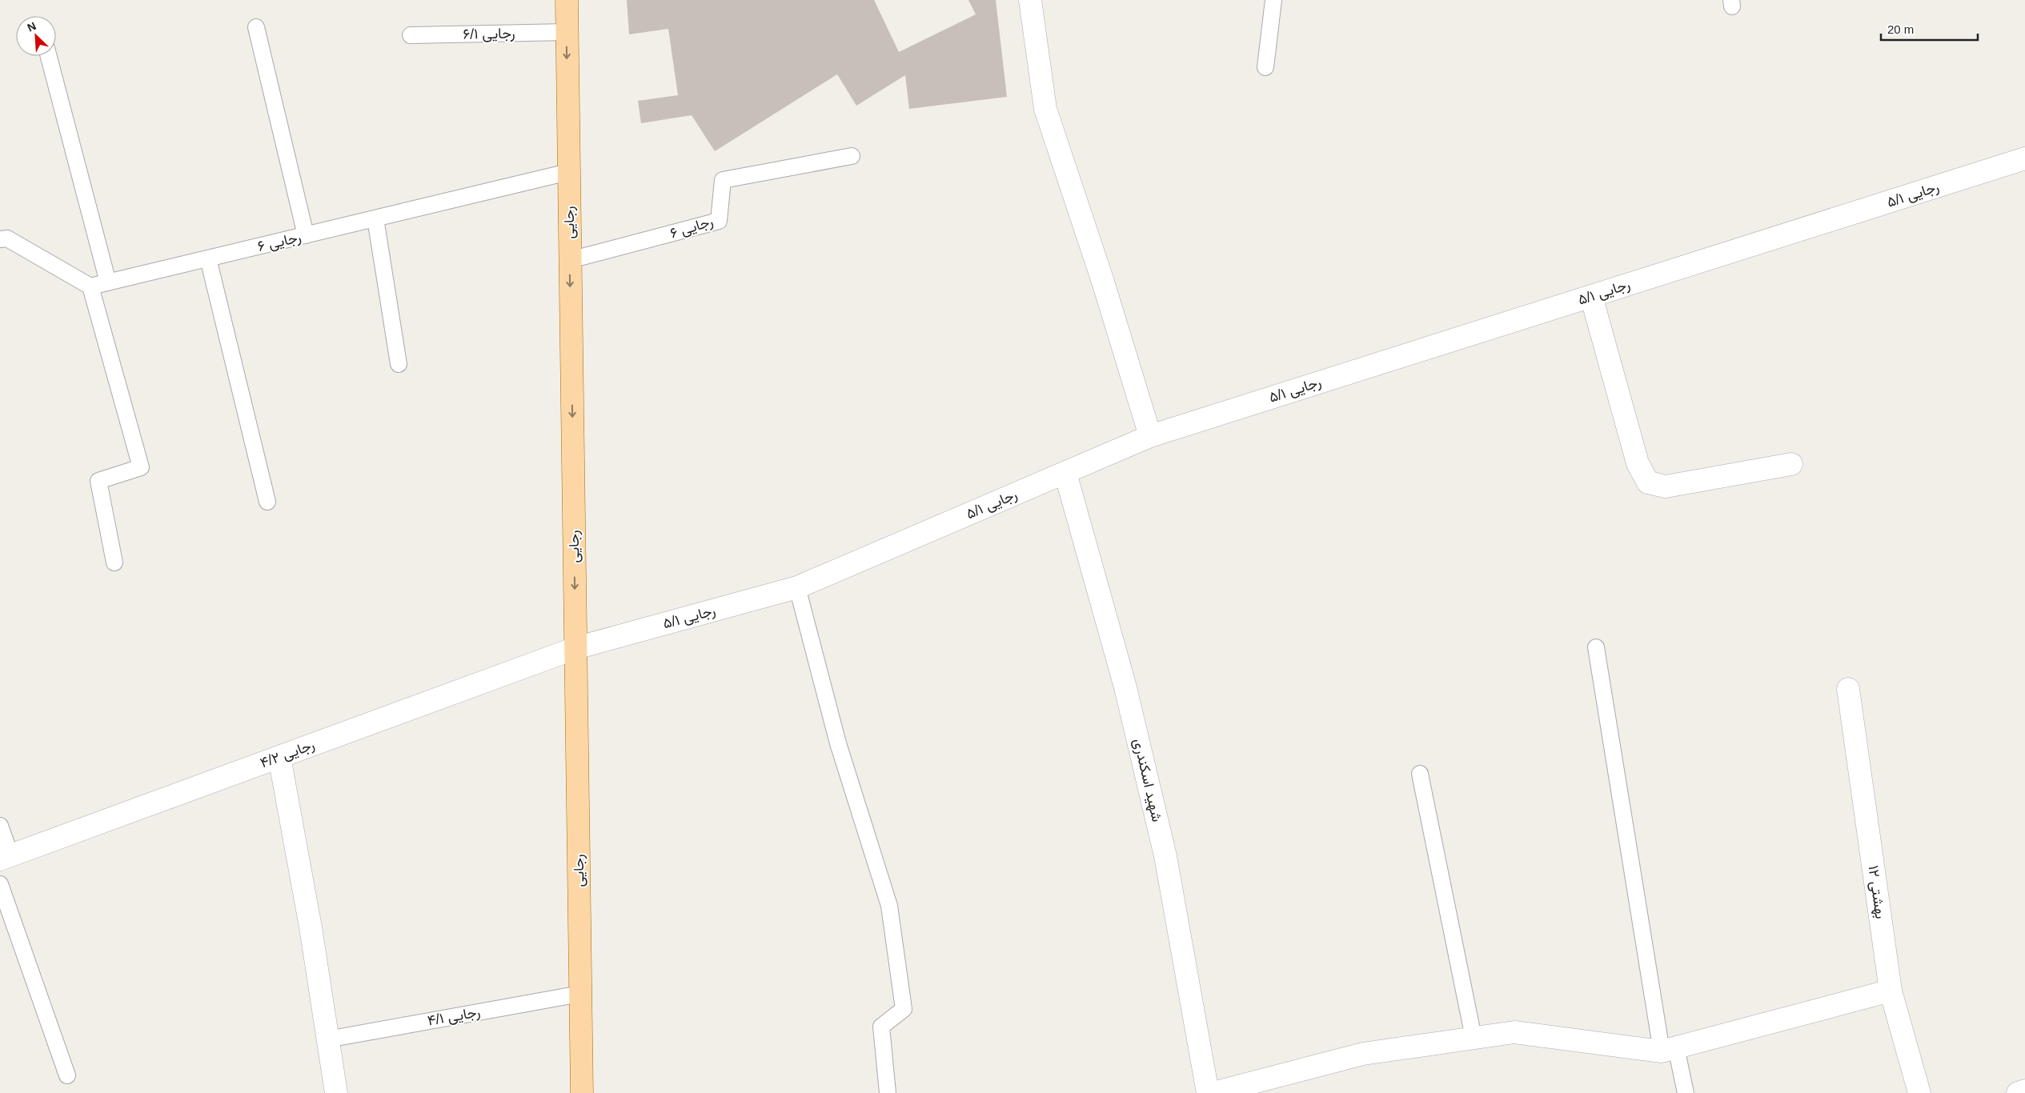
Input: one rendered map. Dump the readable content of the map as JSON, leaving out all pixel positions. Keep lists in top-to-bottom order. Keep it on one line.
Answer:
{"streets":{"main road":["رجایی"],"street":["رجایی ۵/۱","رجایی ۴/۲","شهید اسکندری","بهشتی ۱۲"],"lane":["رجایی ۶/۱","رجایی ۶","رجایی ۴/۱"]},"crossings":[["رجایی ۶/۱","رجایی"],["رجایی ۵/۱","رجایی"],["رجایی ۵/۱","رجایی ۴/۲"],["رجایی ۵/۱","شهید اسکندری"],["رجایی","رجایی ۶"],["رجایی","رجایی ۴/۲"],["رجایی","رجایی ۴/۱"]],"one_way":["رجایی"],"scale_bar":"20 m","north":"top left"}
